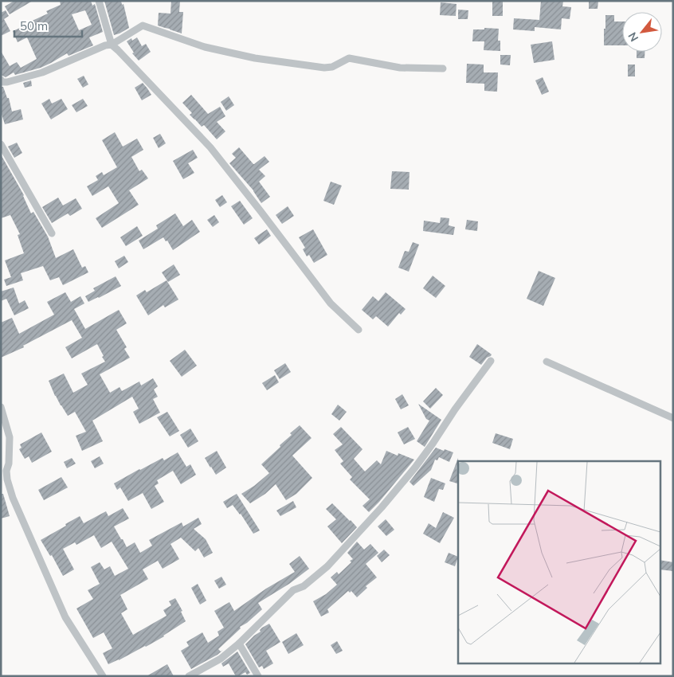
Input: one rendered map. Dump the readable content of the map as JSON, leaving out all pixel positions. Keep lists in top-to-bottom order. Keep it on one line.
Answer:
{"scale_bar":"50 m","north":"bottom left"}
